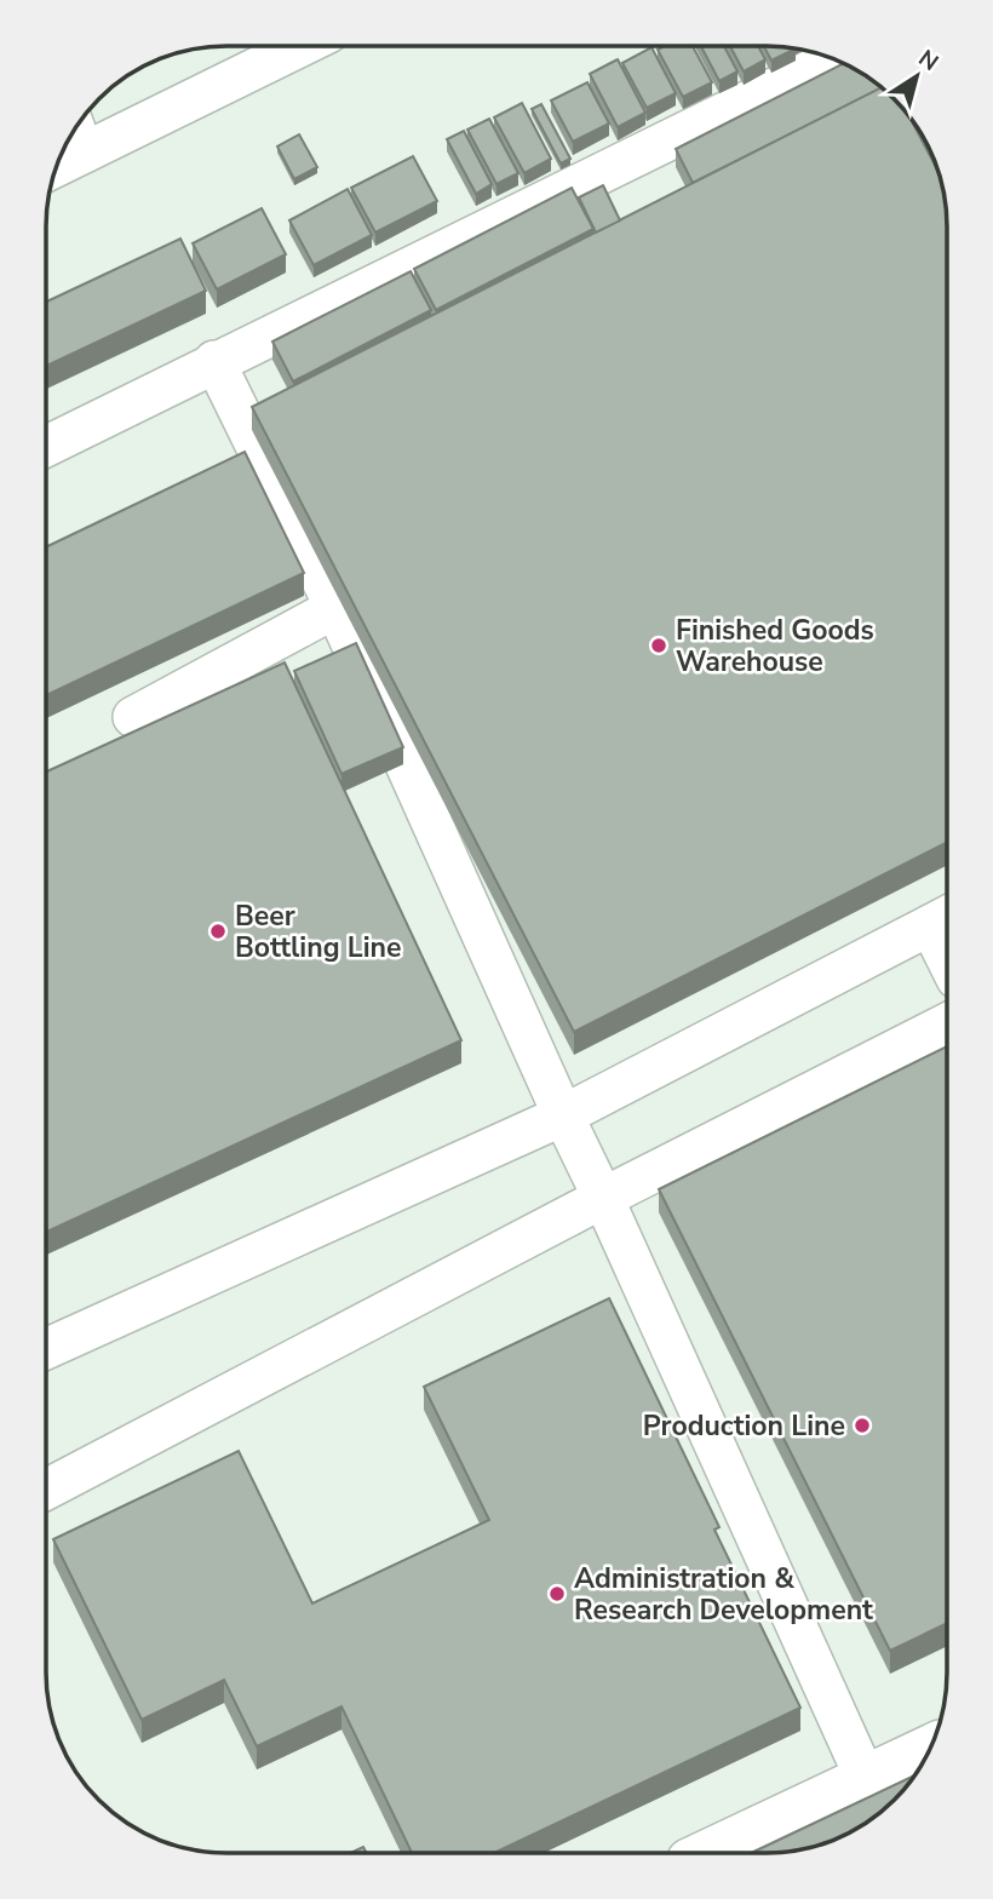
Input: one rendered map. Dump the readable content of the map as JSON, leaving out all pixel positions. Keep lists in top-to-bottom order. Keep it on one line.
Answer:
{"places":["Finished Goods Warehouse","Beer Bottling Line","Production Line","Administration & Research Development"],"north":"top right"}
